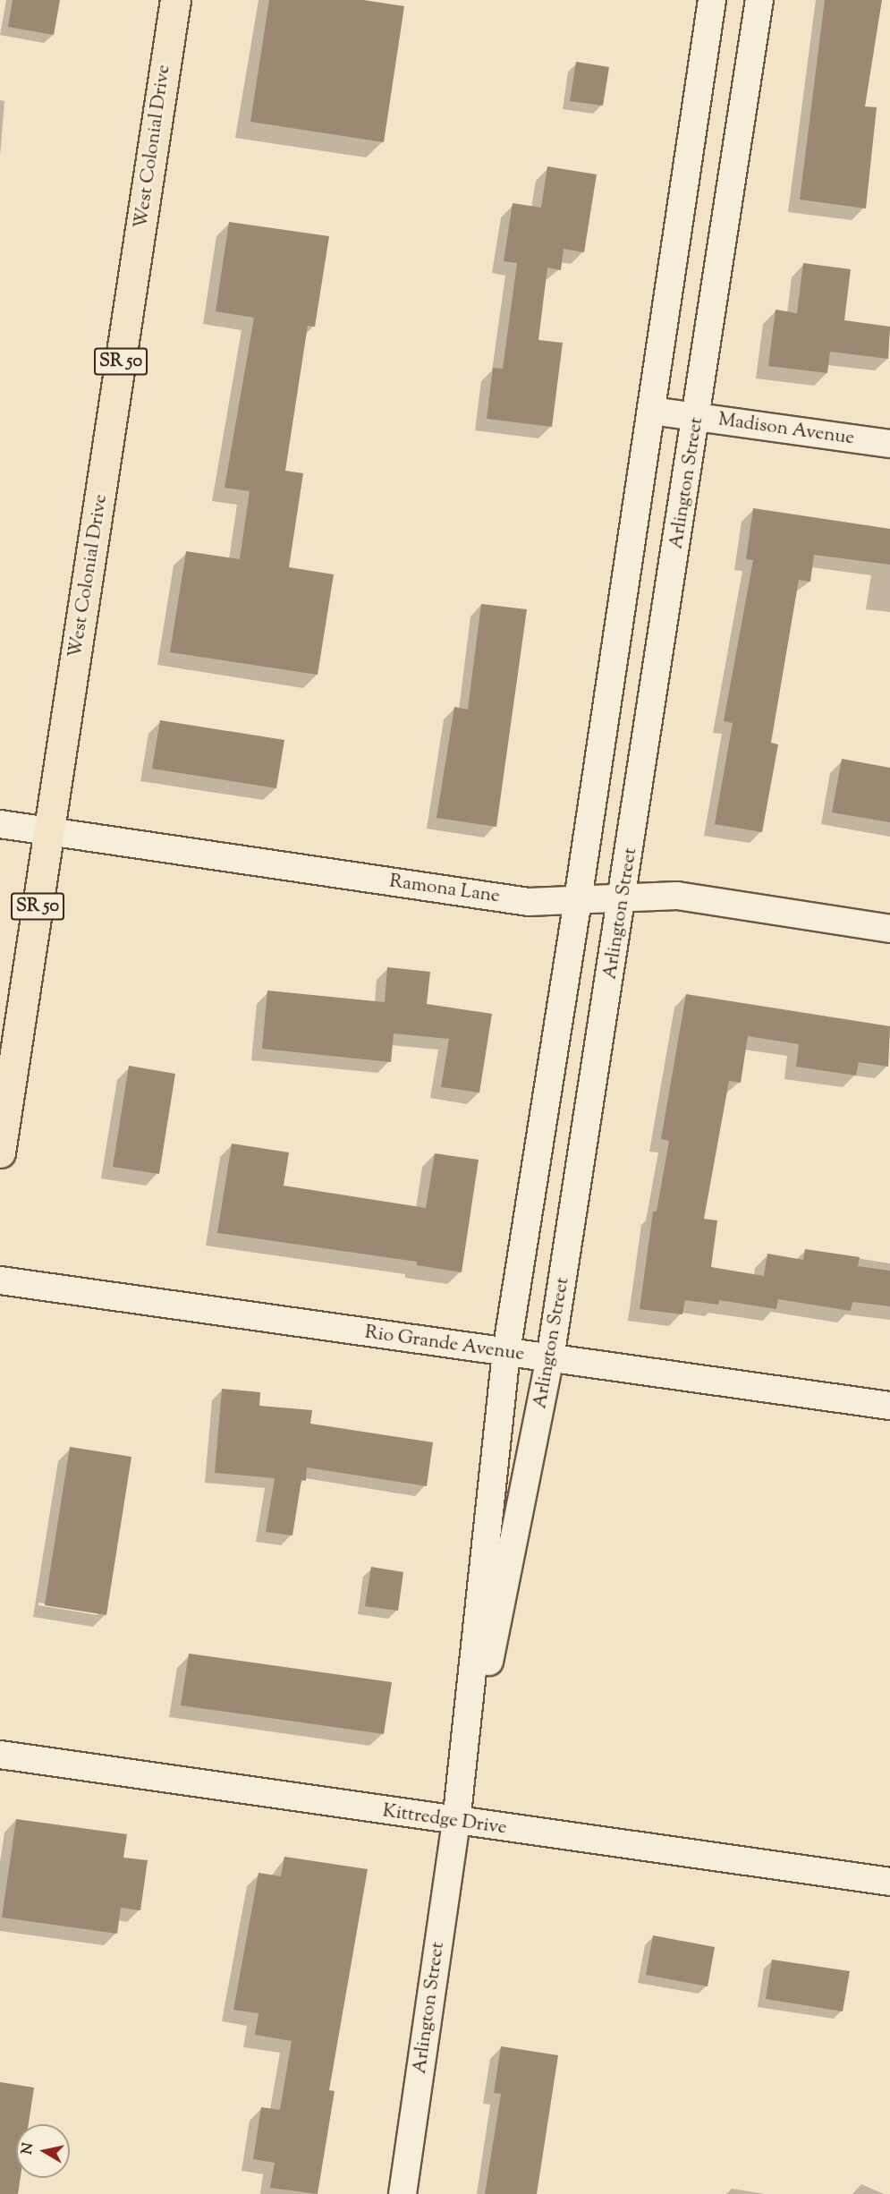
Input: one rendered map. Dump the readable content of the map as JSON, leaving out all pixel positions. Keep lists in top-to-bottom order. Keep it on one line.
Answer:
{"streets":{"highway":["West Colonial Drive","SR 50"],"street":["Madison Avenue","Arlington Street","Ramona Lane","Rio Grande Avenue","Kittredge Drive"]},"crossings":[["West Colonial Drive","Ramona Lane"],["Madison Avenue","Arlington Street"],["Arlington Street","Ramona Lane"],["Arlington Street","Rio Grande Avenue"],["Arlington Street","Kittredge Drive"]],"north":"left"}
